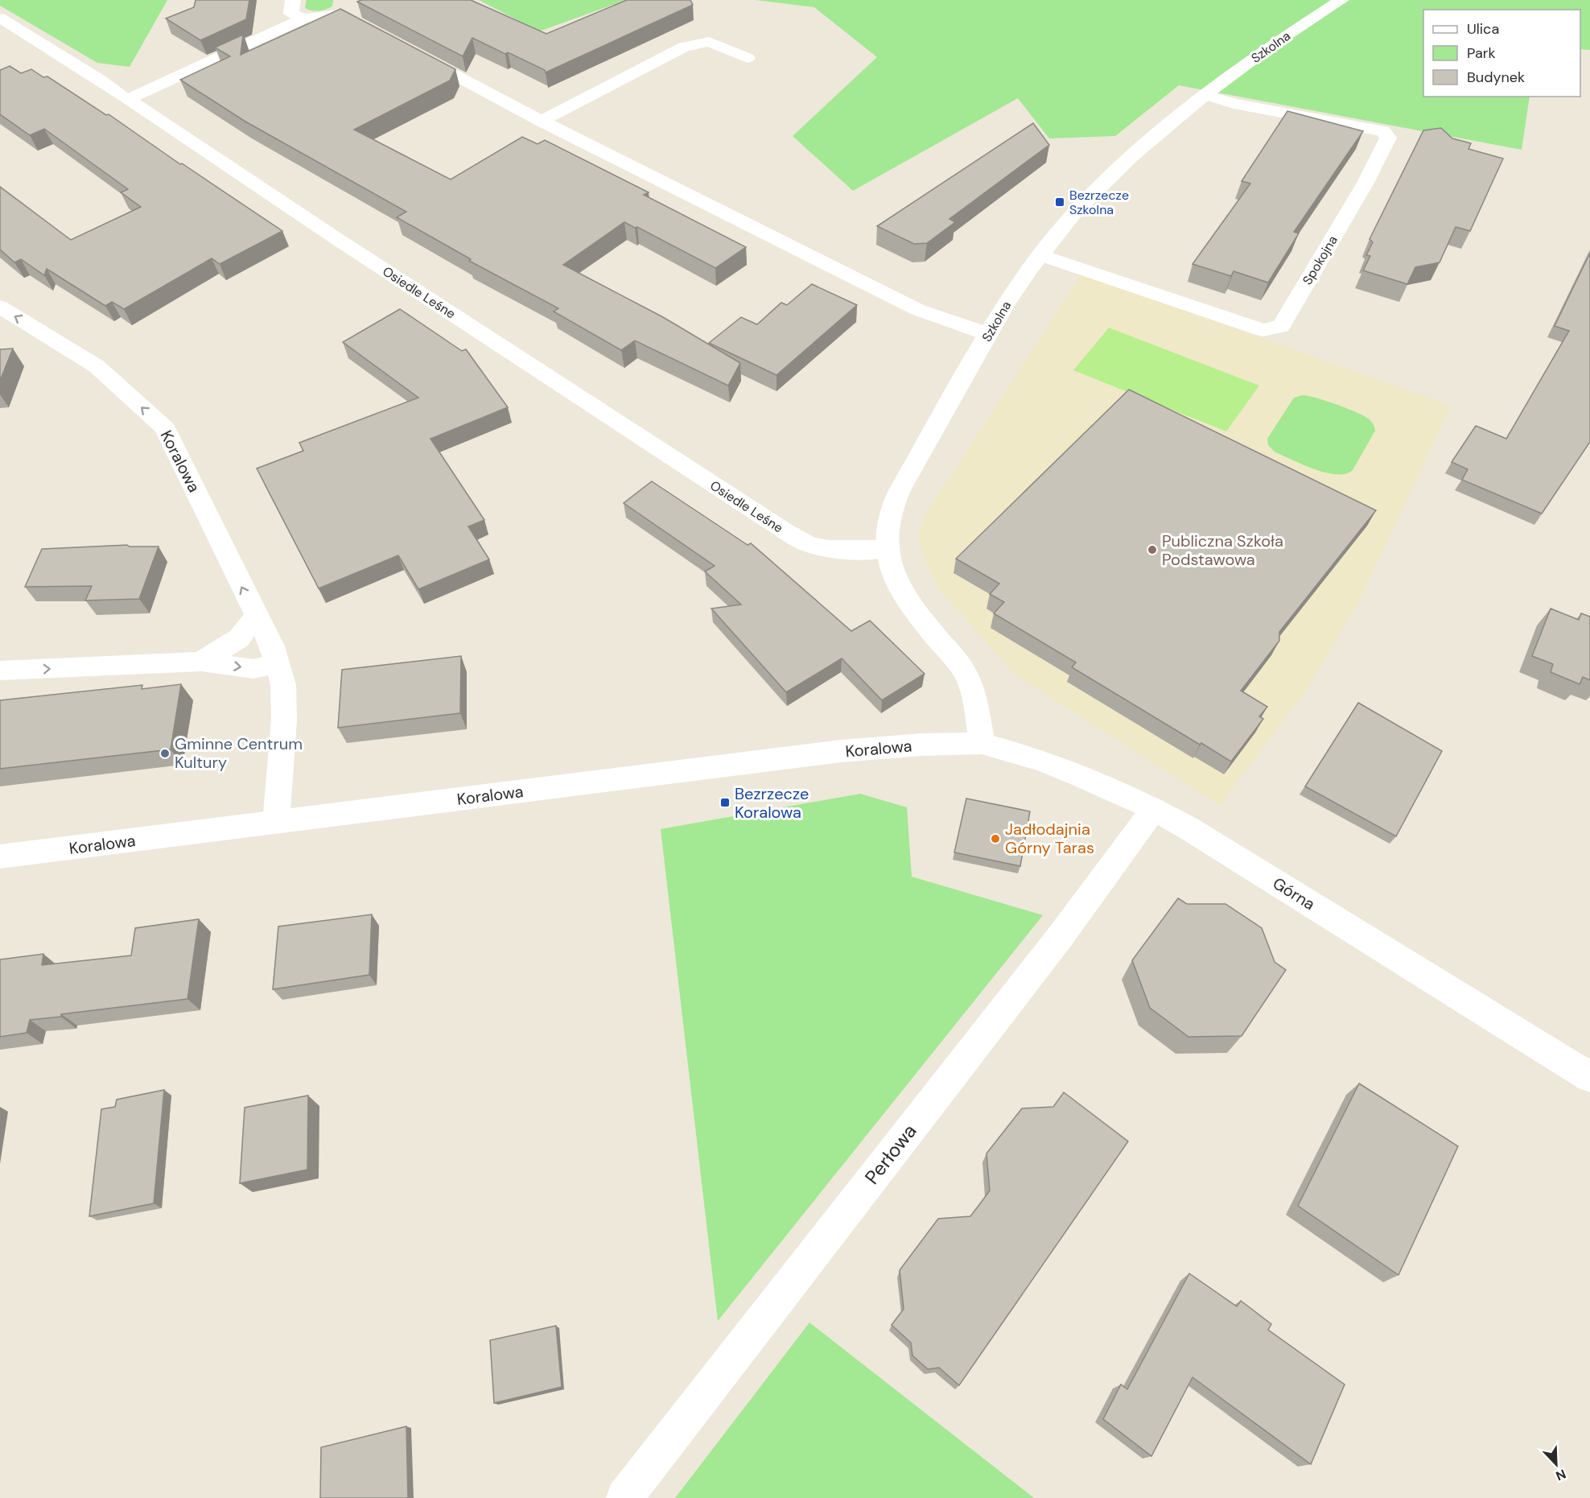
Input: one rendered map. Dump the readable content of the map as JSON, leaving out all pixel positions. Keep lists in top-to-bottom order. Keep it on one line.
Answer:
{"streets":{"street":["Szkolna","Spokojna","Osiedle Leśne","Koralowa","Górna","Perłowa"]},"crossings":[["Szkolna","Spokojna"],["Szkolna","Osiedle Leśne"],["Szkolna","Koralowa"],["Szkolna","Górna"],["Koralowa","Górna"],["Górna","Perłowa"]],"places":{"transit":["Bezrzecze Szkolna","Bezrzecze Koralowa"],"other":["Publiczna Szkoła Podstawowa","Gminne Centrum Kultury","Jadłodajnia Górny Taras"]},"legend":["Ulica","Park","Budynek"],"north":"bottom right"}
